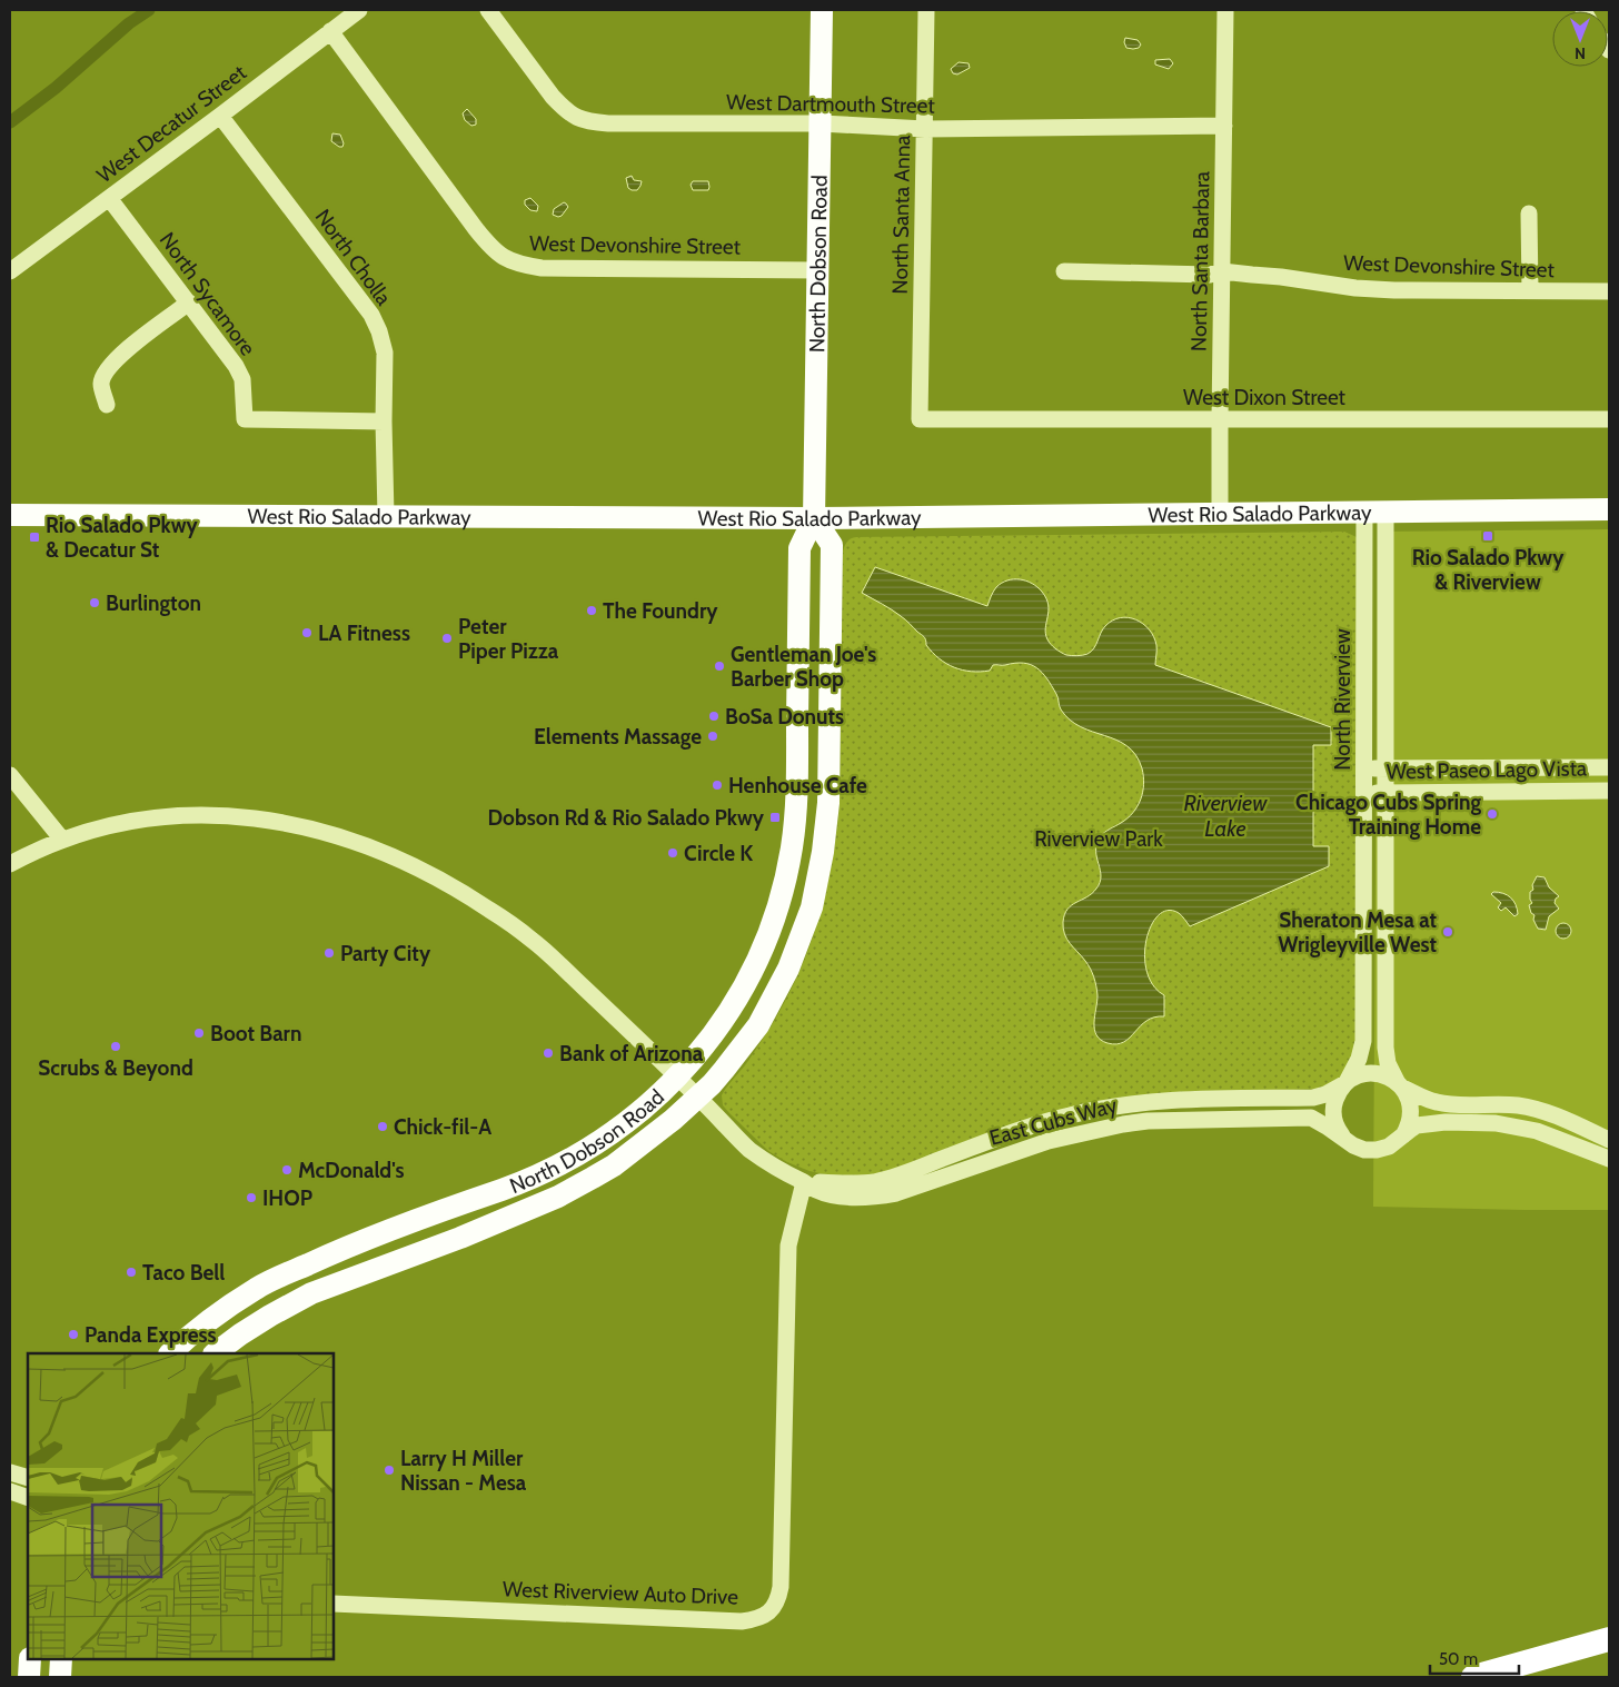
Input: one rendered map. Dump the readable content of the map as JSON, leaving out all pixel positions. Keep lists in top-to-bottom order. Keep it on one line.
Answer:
{"streets":{"main road":["North Dobson Road","West Rio Salado Parkway"],"street":["West Dartmouth Street","West Decatur Street","North Santa Anna","West Devonshire Street","North Cholla","North Santa Barbara","North Sycamore","West Dixon Street","North Riverview","West Paseo Lago Vista","East Cubs Way","West Riverview Auto Drive"]},"crossings":[["West Dartmouth Street","North Santa Anna"],["West Dartmouth Street","North Santa Barbara"],["West Dartmouth Street","North Dobson Road"],["West Decatur Street","West Devonshire Street"],["West Decatur Street","North Cholla"],["West Decatur Street","North Sycamore"],["North Santa Anna","West Dixon Street"],["West Devonshire Street","North Santa Barbara"],["West Devonshire Street","North Dobson Road"],["North Cholla","North Sycamore"],["North Cholla","West Rio Salado Parkway"],["North Santa Barbara","West Dixon Street"],["North Santa Barbara","West Rio Salado Parkway"],["North Dobson Road","West Rio Salado Parkway"],["North Dobson Road","East Cubs Way"],["West Rio Salado Parkway","North Riverview"],["North Riverview","West Paseo Lago Vista"],["North Riverview","East Cubs Way"],["East Cubs Way","West Riverview Auto Drive"]],"water":["Riverview Lake"],"parks":["Riverview Park"],"places":{"transit":["Rio Salado Pkwy & Riverview","Rio Salado Pkwy & Decatur St","Dobson Rd & Rio Salado Pkwy"],"other":["Burlington","The Foundry","LA Fitness","Peter Piper Pizza","Gentleman Joe's Barber Shop","BoSa Donuts","Elements Massage","Henhouse Cafe","Chicago Cubs Spring Training Home","Circle K","Sheraton Mesa at Wrigleyville West","Party City","Boot Barn","Scrubs & Beyond","Bank of Arizona","Chick-fil-A","McDonald's","IHOP","Taco Bell","Panda Express","Larry H Miller Nissan - Mesa"]},"scale_bar":"50 m","north":"bottom"}
